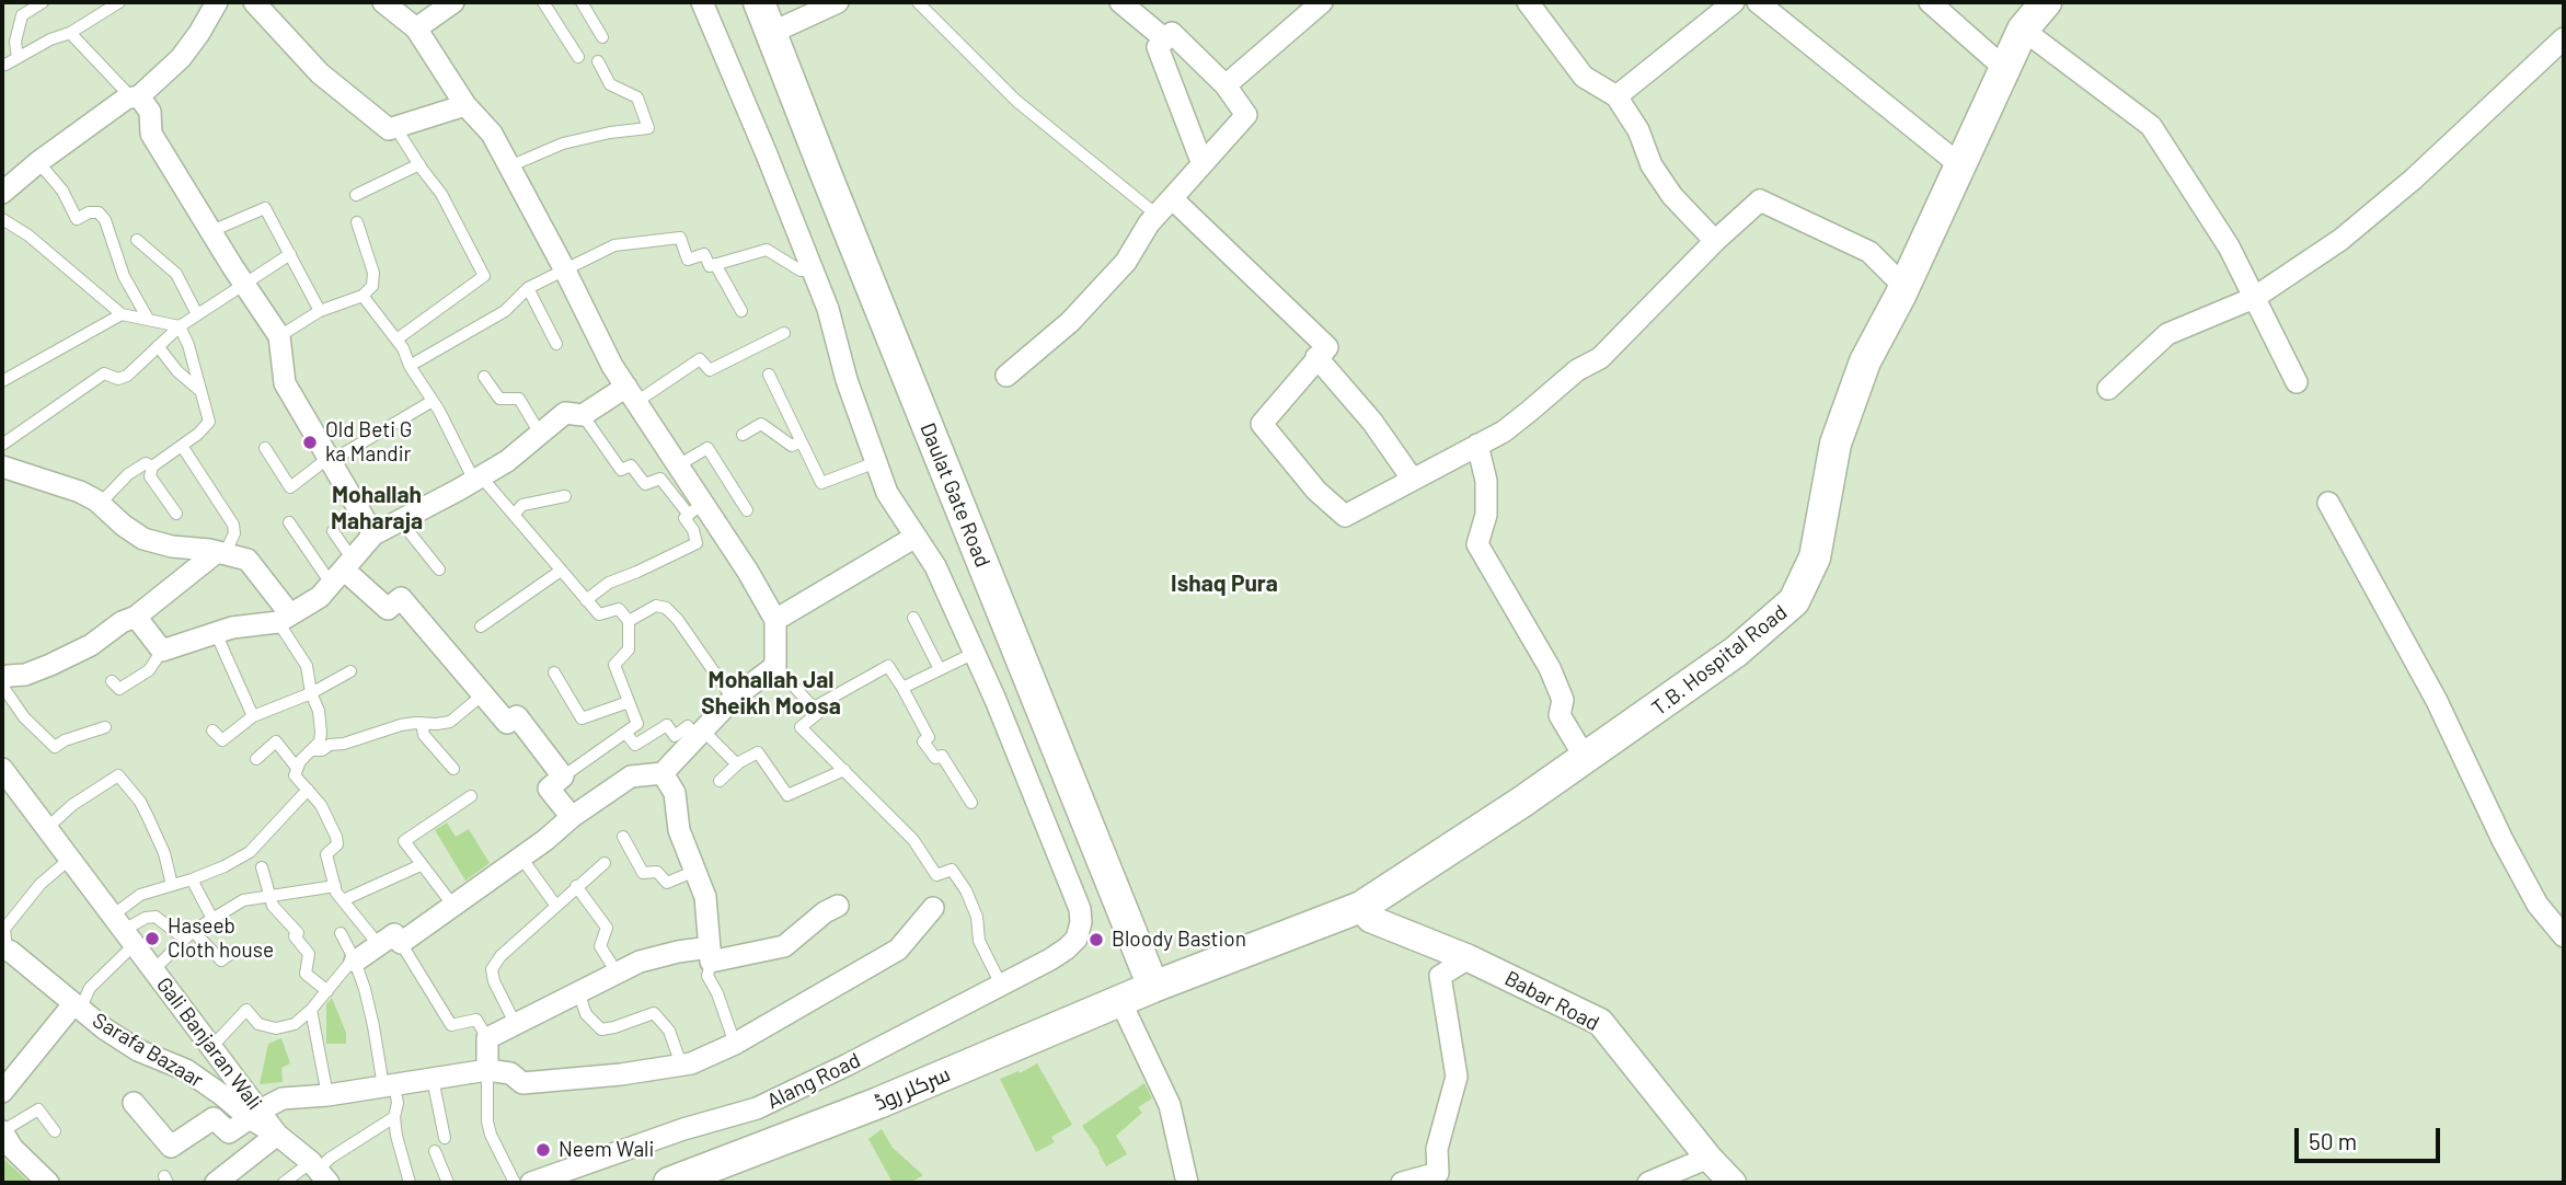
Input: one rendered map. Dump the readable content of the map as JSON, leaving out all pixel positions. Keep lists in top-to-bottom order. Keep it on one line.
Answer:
{"streets":{"main road":["Daulat Gate Road","T.B. Hospital Road","سرکلر روڈ"],"street":["Babar Road","Gali Banjaran Wali","Sarafa Bazaar","Alang Road"]},"crossings":[["Daulat Gate Road","T.B. Hospital Road"],["Daulat Gate Road","سرکلر روڈ"],["T.B. Hospital Road","Babar Road"],["T.B. Hospital Road","سرکلر روڈ"],["Gali Banjaran Wali","Sarafa Bazaar"]],"districts":["Mohallah Maharaja","Ishaq Pura","Mohallah Jal Sheikh Moosa"],"places":["Old Beti G ka Mandir","Haseeb Cloth house","Bloody Bastion","Neem Wali"],"scale_bar":"50 m"}
